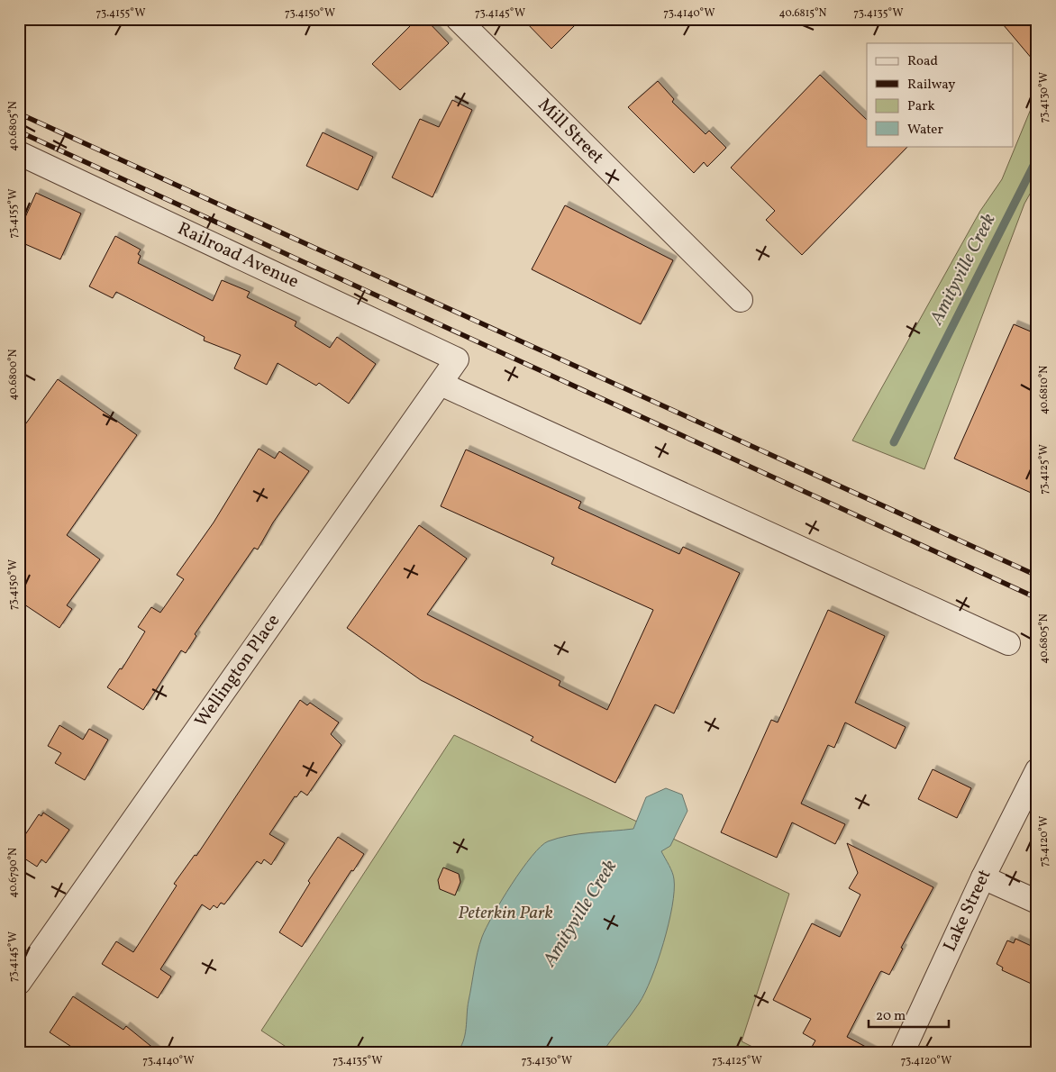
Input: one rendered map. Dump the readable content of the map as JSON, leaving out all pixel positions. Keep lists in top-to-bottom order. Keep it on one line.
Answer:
{"streets":{"street":["Mill Street","Railroad Avenue","Wellington Place","Lake Street"]},"crossings":[["Railroad Avenue","Wellington Place"]],"water":["Amityville Creek"],"parks":["Peterkin Park"],"legend":["Road","Railway","Park","Water"],"scale_bar":"20 m","coordinates":["73.4155°W","73.4150°W","73.4145°W","73.4140°W","40.6815°N","73.4135°W","73.4130°W","40.6805°N","40.6800°N","40.6810°N","73.4125°W","73.4120°W","40.6790°N"]}
